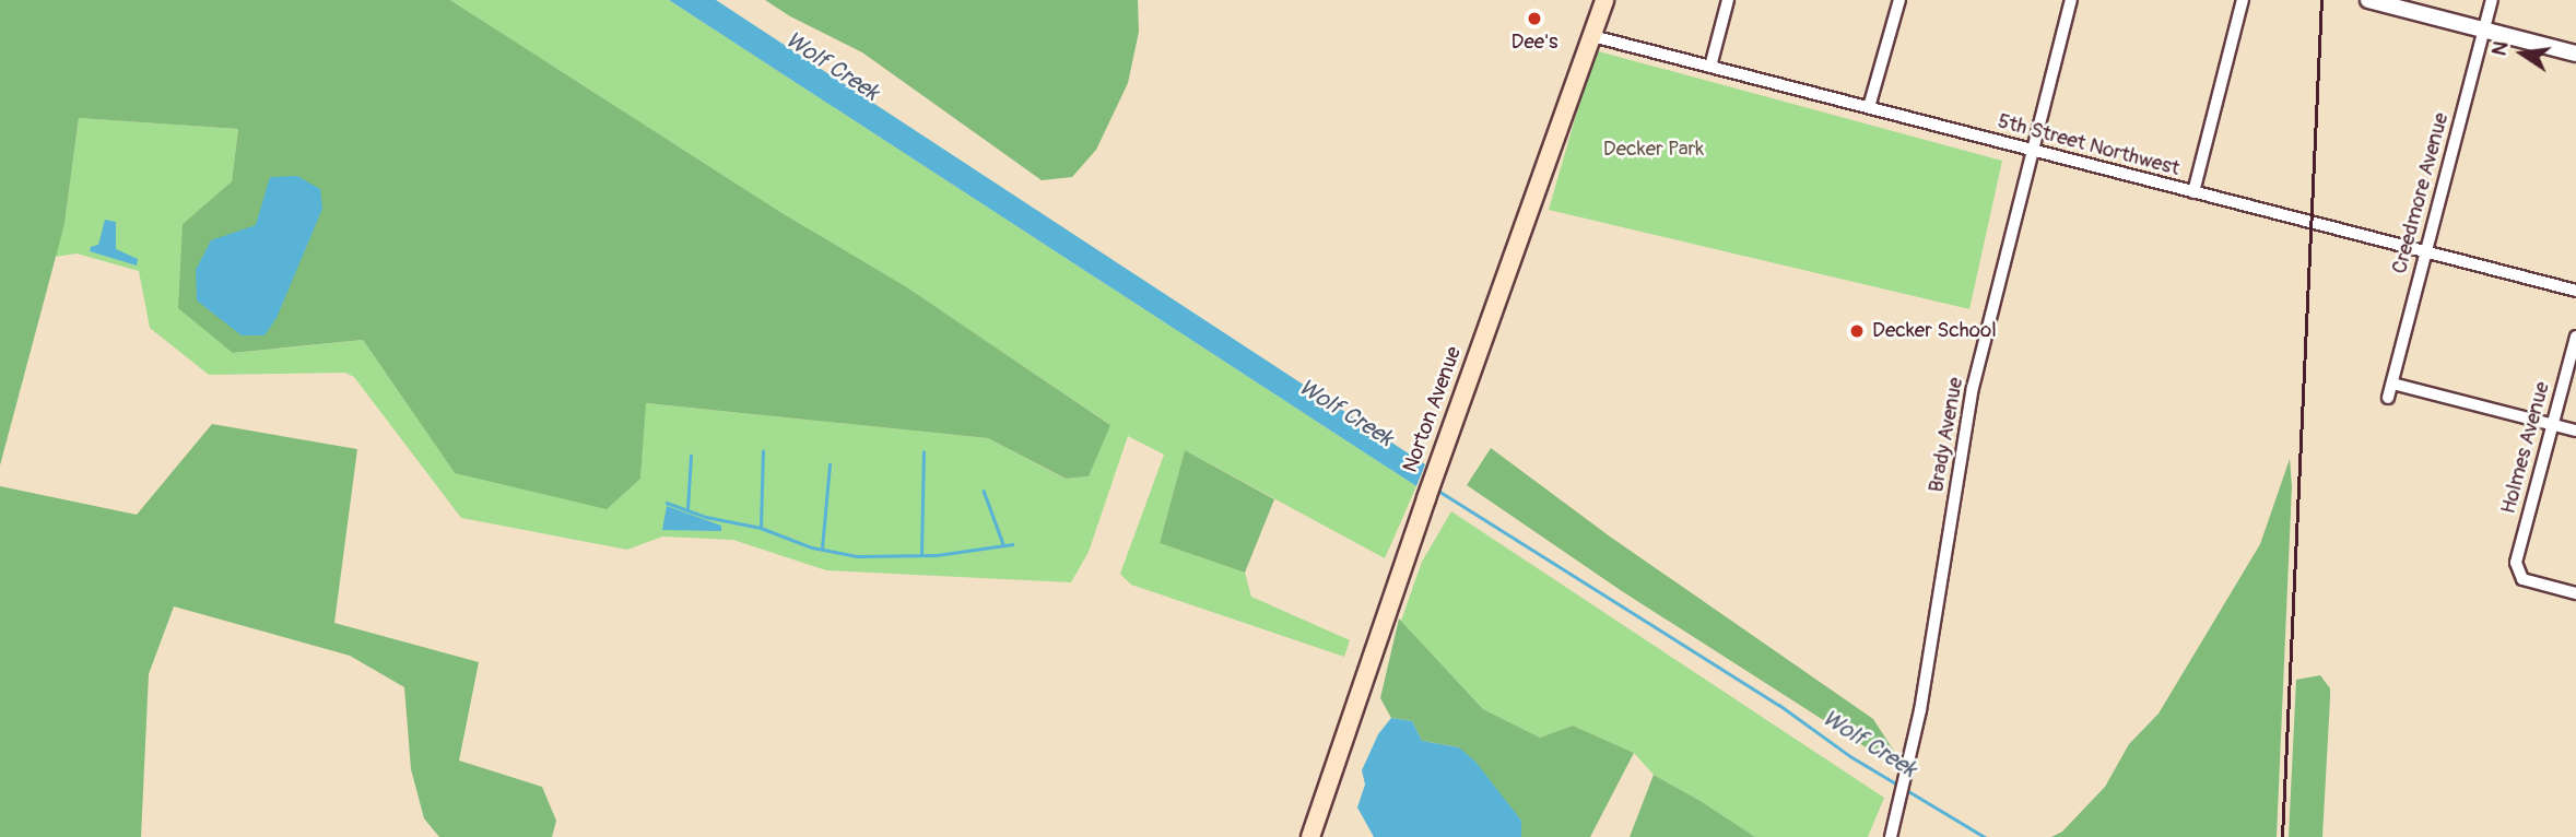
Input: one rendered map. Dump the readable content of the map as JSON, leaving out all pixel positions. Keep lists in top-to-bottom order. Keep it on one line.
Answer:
{"streets":{"main road":["Norton Avenue"],"street":["5th Street Northwest","Creedmore Avenue","Brady Avenue","Holmes Avenue"]},"crossings":[["5th Street Northwest","Creedmore Avenue"],["5th Street Northwest","Norton Avenue"],["5th Street Northwest","Brady Avenue"]],"water":["Wolf Creek"],"parks":["Decker Park"],"places":["Dee's","Decker School"],"north":"left"}
